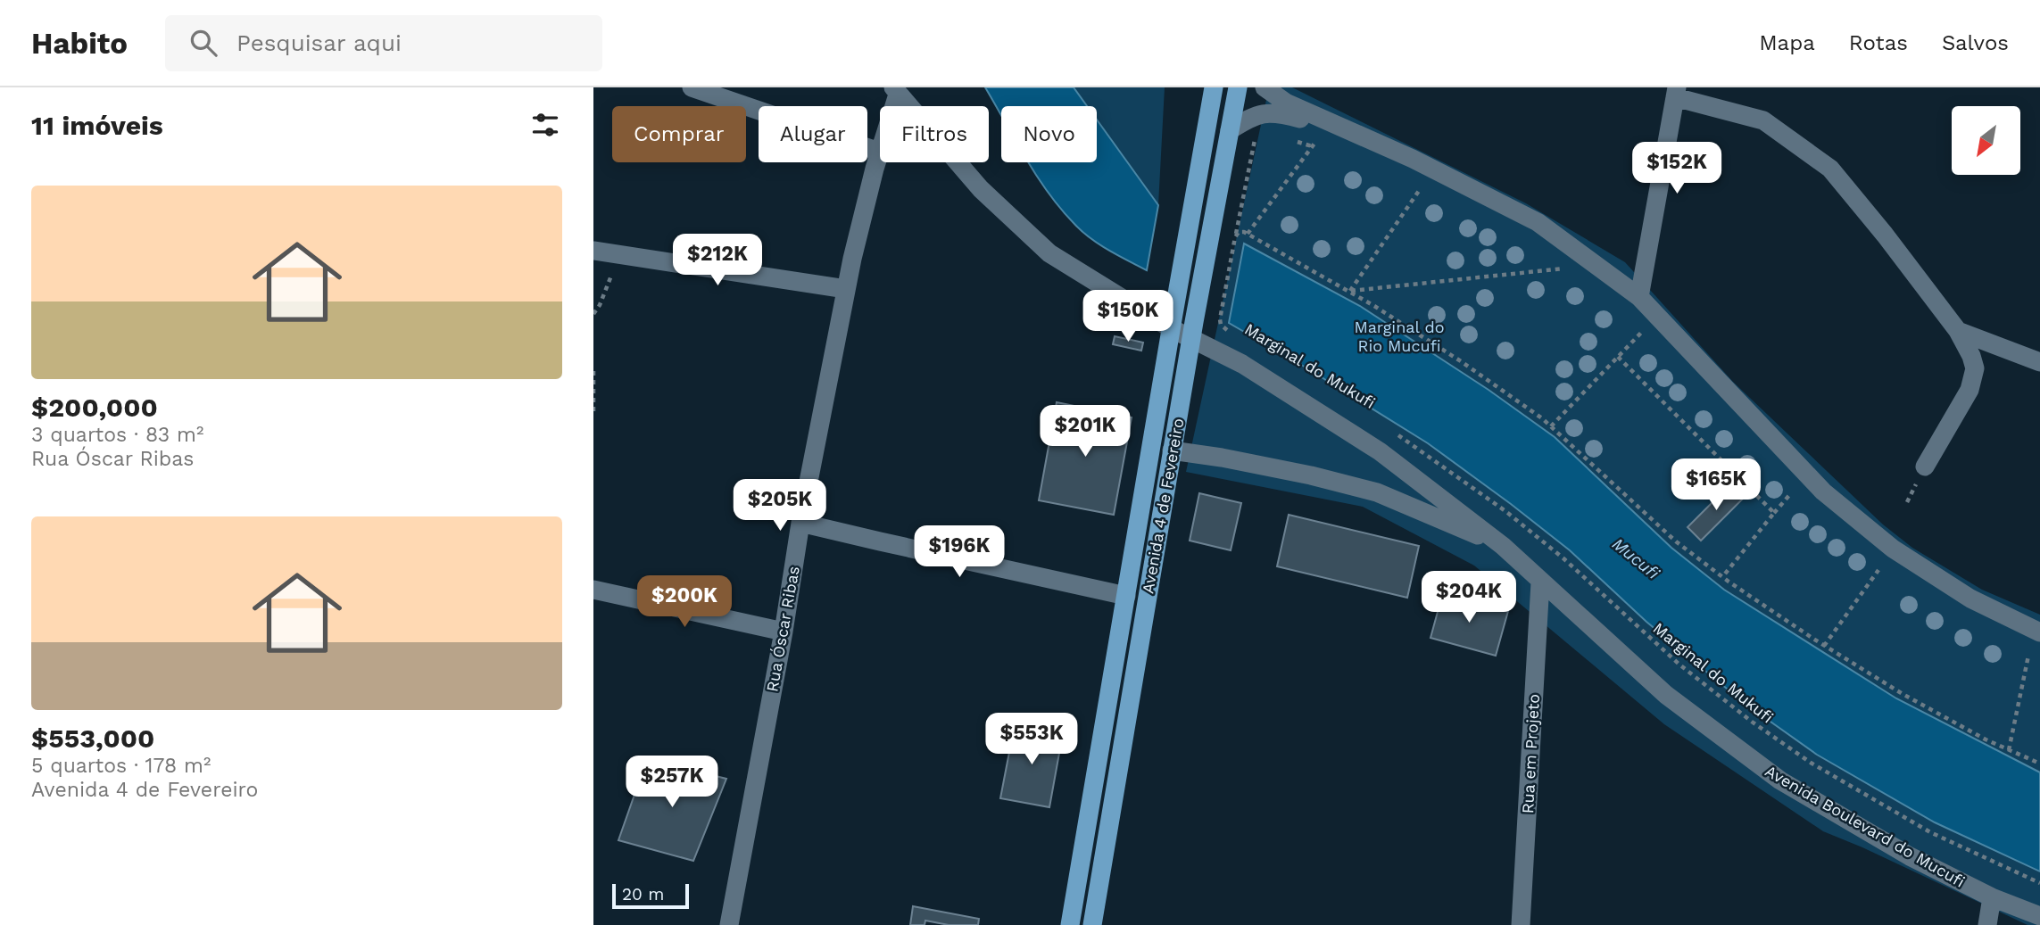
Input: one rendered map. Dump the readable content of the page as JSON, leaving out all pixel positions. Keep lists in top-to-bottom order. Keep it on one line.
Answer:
{"streets":{"main road":["Avenida 4 de Fevereiro"],"street":["Rua Óscar Ribas","Rua em Projeto","Avenida Boulevard do Mucufi"],"path":["Marginal do Mukufi"]},"crossings":[["Avenida 4 de Fevereiro","Avenida Boulevard do Mucufi"],["Rua Óscar Ribas","Avenida Boulevard do Mucufi"],["Rua em Projeto","Avenida Boulevard do Mucufi"]],"water":["Mucufi"],"parks":["Marginal do Rio Mucufi"],"scale_bar":"20 m","north":"bottom left","page":{"header":"Habito","search":"Pesquisar aqui","nav":["Mapa","Rotas","Salvos"],"heading":"11 imóveis","chip":["Comprar","Alugar","Filtros","Novo"],"price":["$152K","$212K","$150K","$201K","$165K","$205K","$196K","$204K","$200K","$553K","$257K"],"list":[{"name":"$200,000","note":"3 quartos · 83 m² · Rua Óscar Ribas"},{"name":"$553,000","note":"5 quartos · 178 m² · Avenida 4 de Fevereiro"}],"scale":"20 m"}}
